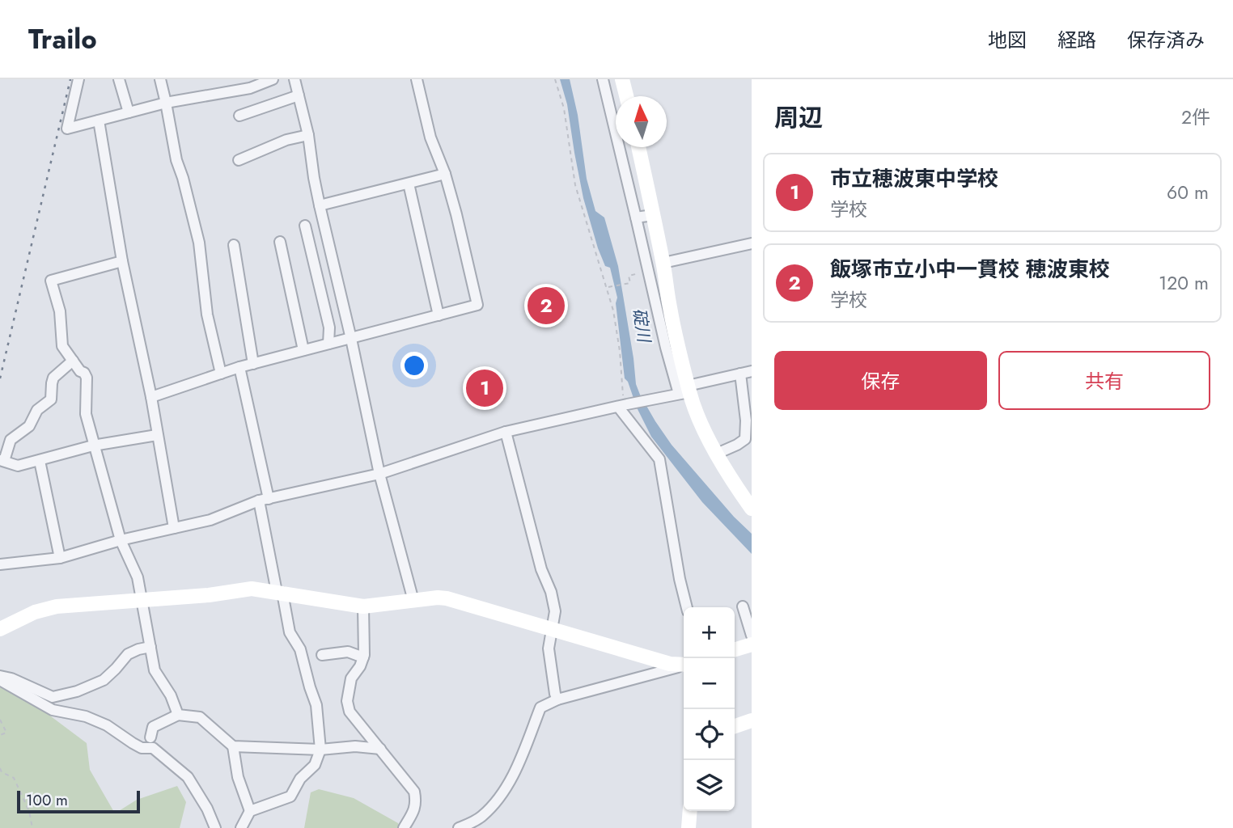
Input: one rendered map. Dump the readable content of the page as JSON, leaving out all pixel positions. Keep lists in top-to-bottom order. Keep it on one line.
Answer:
{"water":["碇川"],"scale_bar":"100 m","north":"top","page":{"header":"Trailo","nav":["地図","経路","保存済み"],"heading":["周辺","2件"],"list":[{"mark":"1","name":"市立穂波東中学校","note":"学校","value":"60 m"},{"mark":"2","name":"飯塚市立小中一貫校 穂波東校","note":"学校","value":"120 m"}],"pins":["2","1"],"buttons":["保存","共有"],"map_buttons":["+","−"],"scale":"100 m"}}
